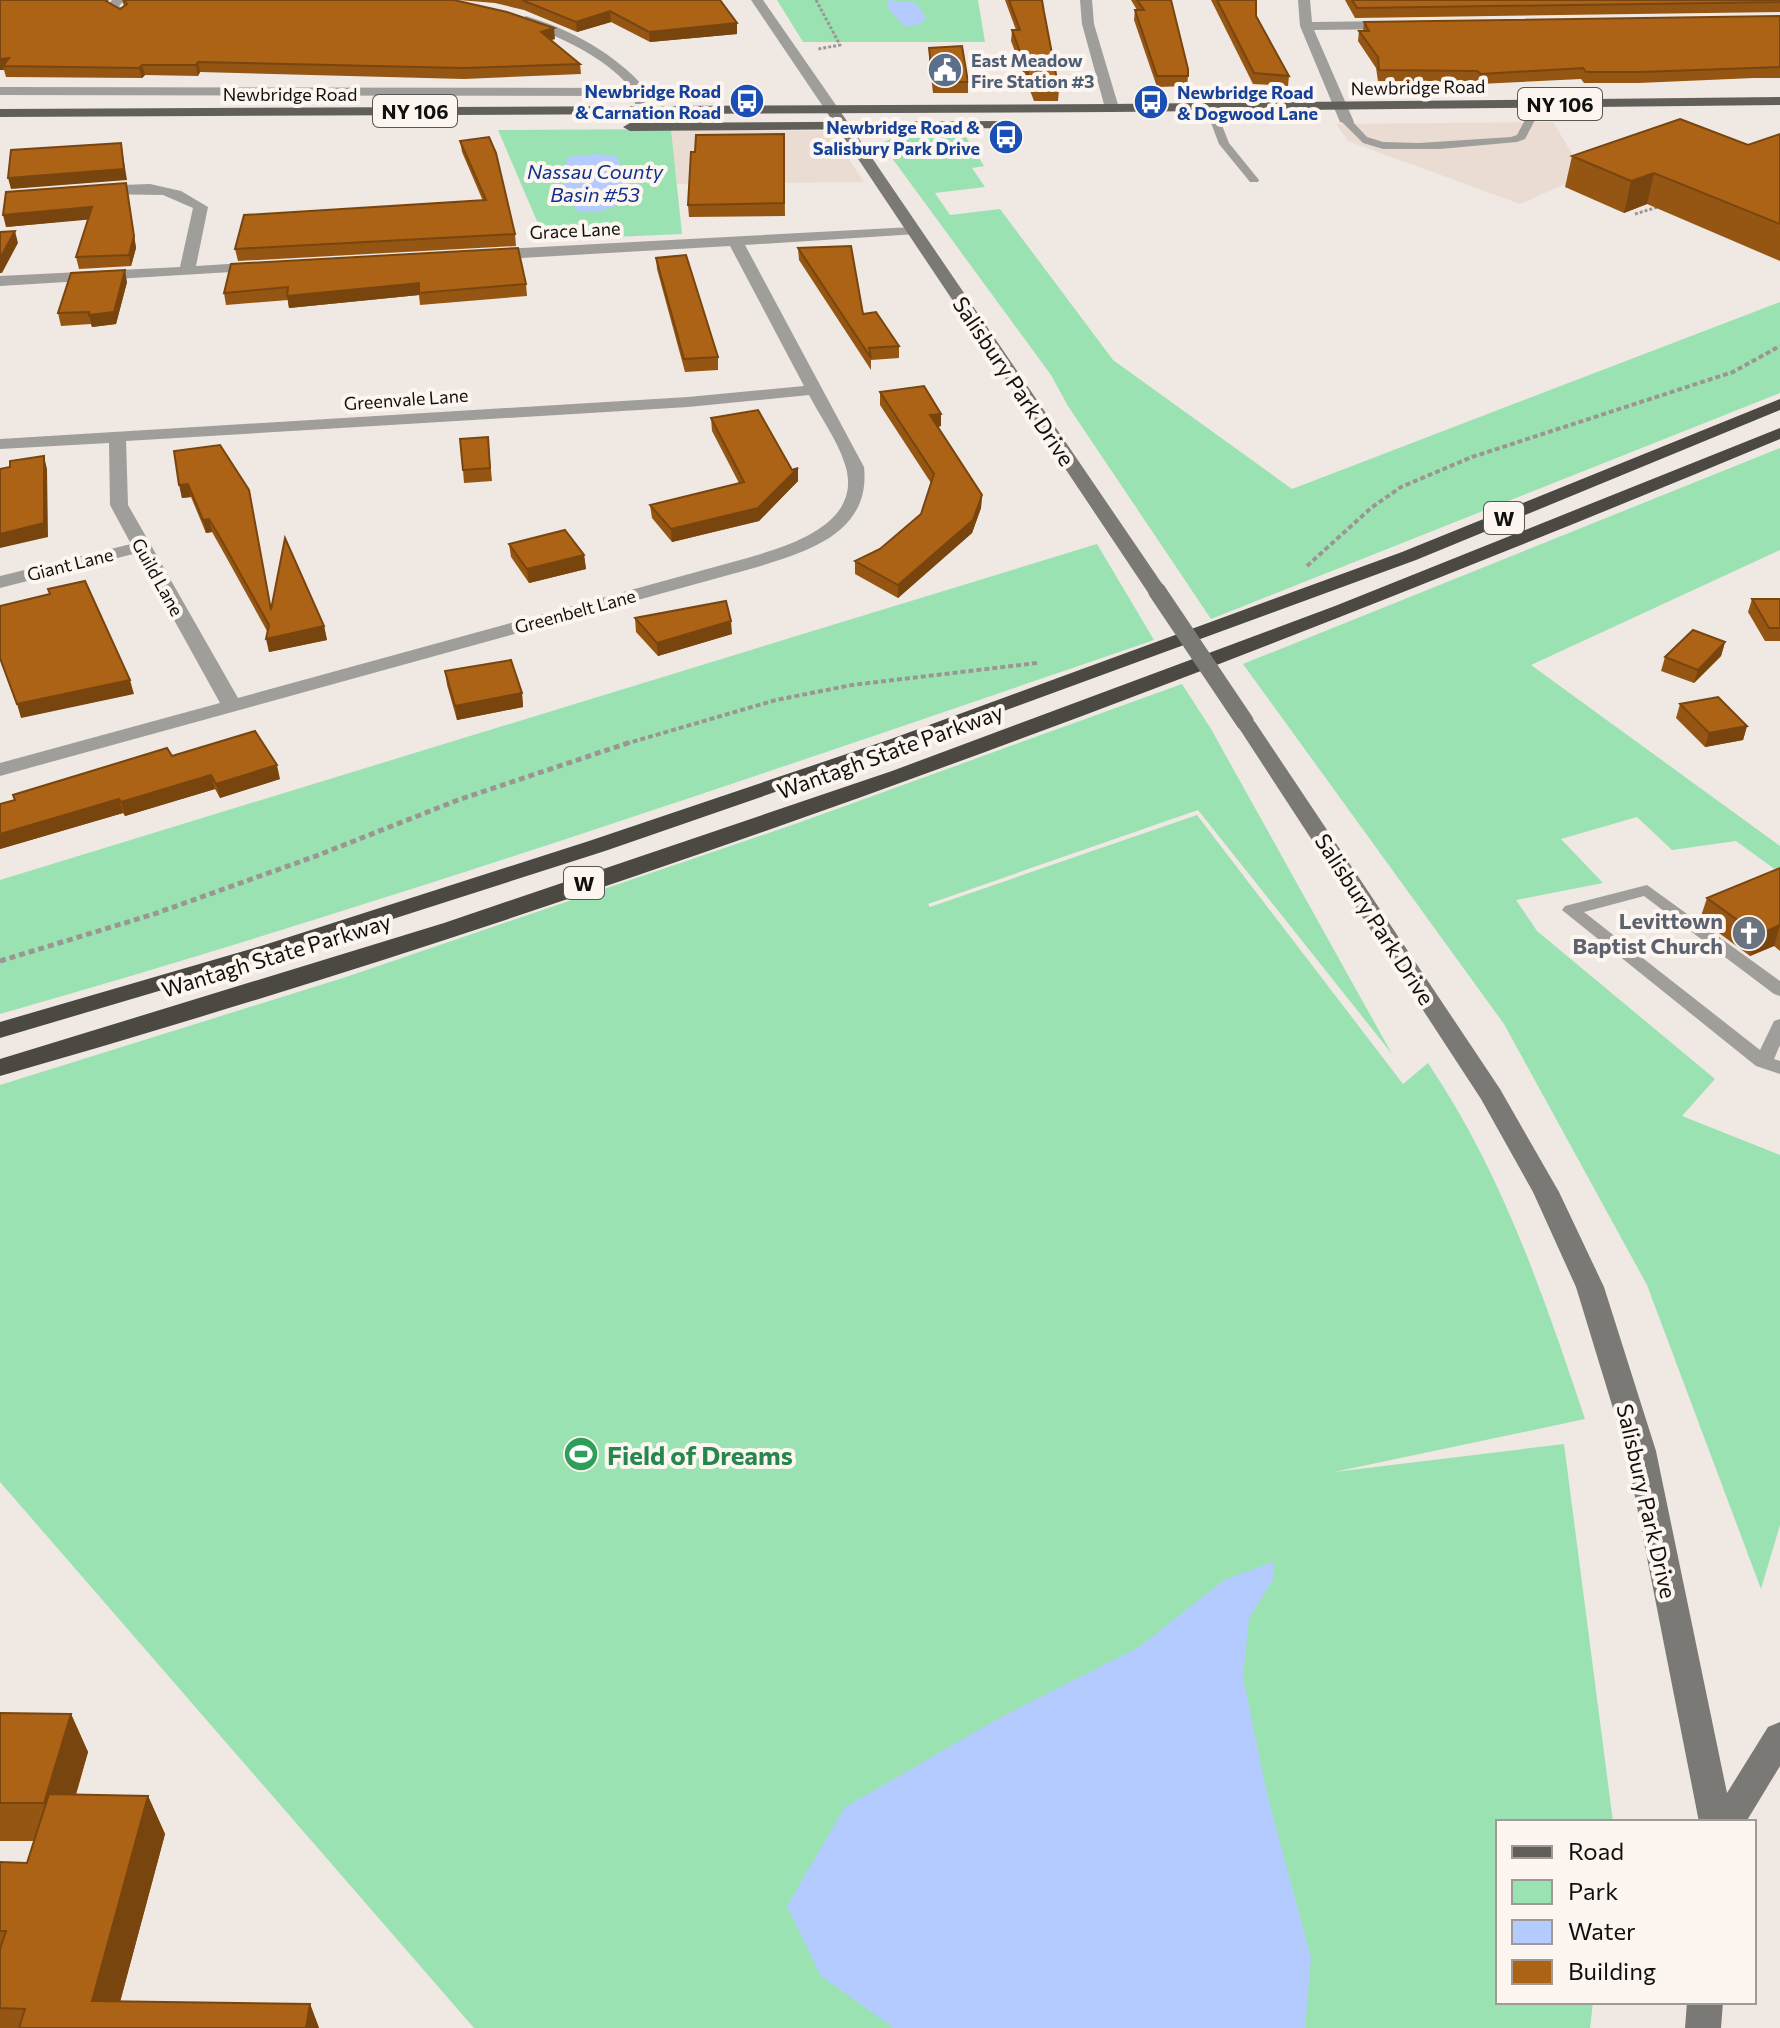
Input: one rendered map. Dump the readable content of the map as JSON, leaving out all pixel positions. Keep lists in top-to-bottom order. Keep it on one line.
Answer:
{"streets":{"highway":["W","Wantagh State Parkway"],"main road":["Newbridge Road","NY 106","Salisbury Park Drive"],"street":["Grace Lane","Greenvale Lane","Giant Lane","Guild Lane","Greenbelt Lane"]},"crossings":[["Newbridge Road","Salisbury Park Drive"],["Grace Lane","Salisbury Park Drive"],["Grace Lane","Greenbelt Lane"],["Greenvale Lane","Guild Lane"],["Greenvale Lane","Greenbelt Lane"],["Giant Lane","Guild Lane"],["Guild Lane","Greenbelt Lane"]],"water":["Nassau County Basin #53"],"places":{"public building":["East Meadow Fire Station #3"],"bus stop":["Newbridge Road & Carnation Road","Newbridge Road & Dogwood Lane","Newbridge Road & Salisbury Park Drive"],"church":["Levittown Baptist Church"],"sports":["Field of Dreams"]},"legend":["Road","Park","Water","Building"]}
